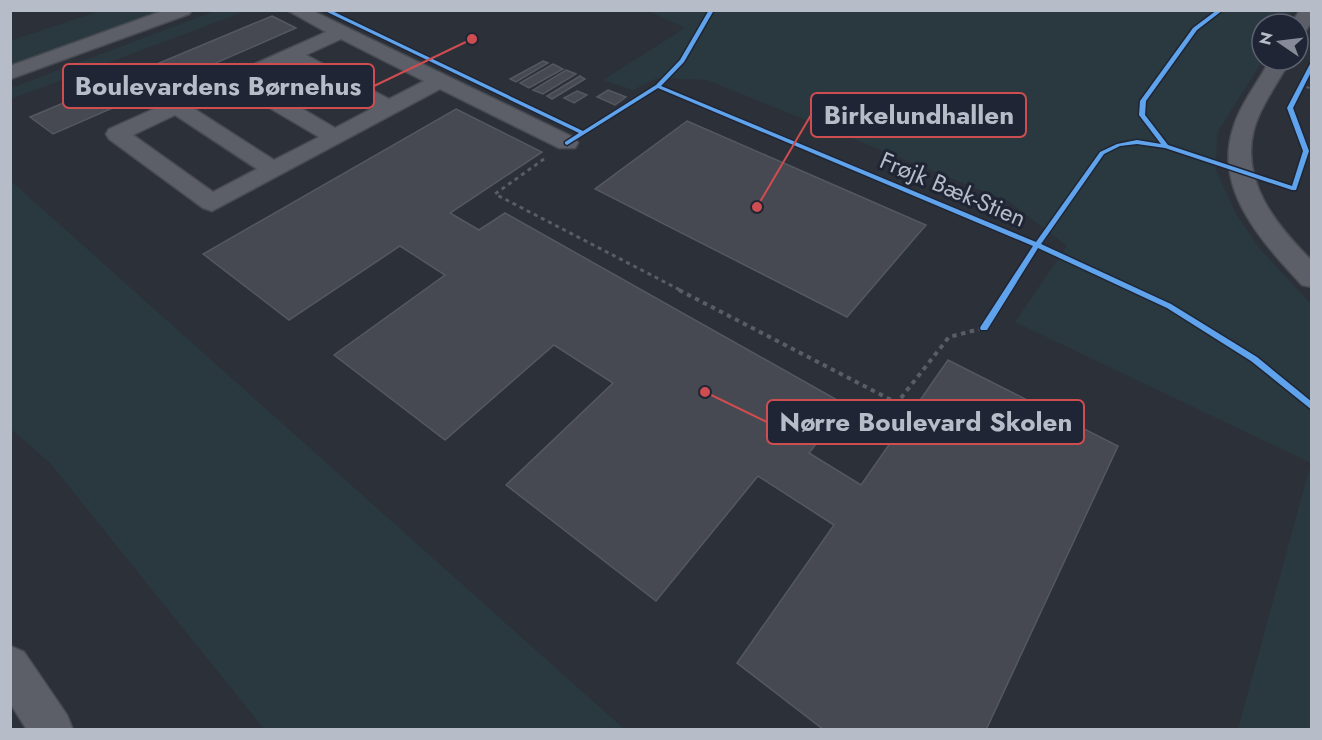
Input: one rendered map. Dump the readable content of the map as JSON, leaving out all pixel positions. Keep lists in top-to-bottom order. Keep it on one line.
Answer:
{"streets":{"cycle path":["Frøjk Bæk-Stien"]},"places":["Boulevardens Børnehus","Birkelundhallen","Nørre Boulevard Skolen"],"north":"left"}
